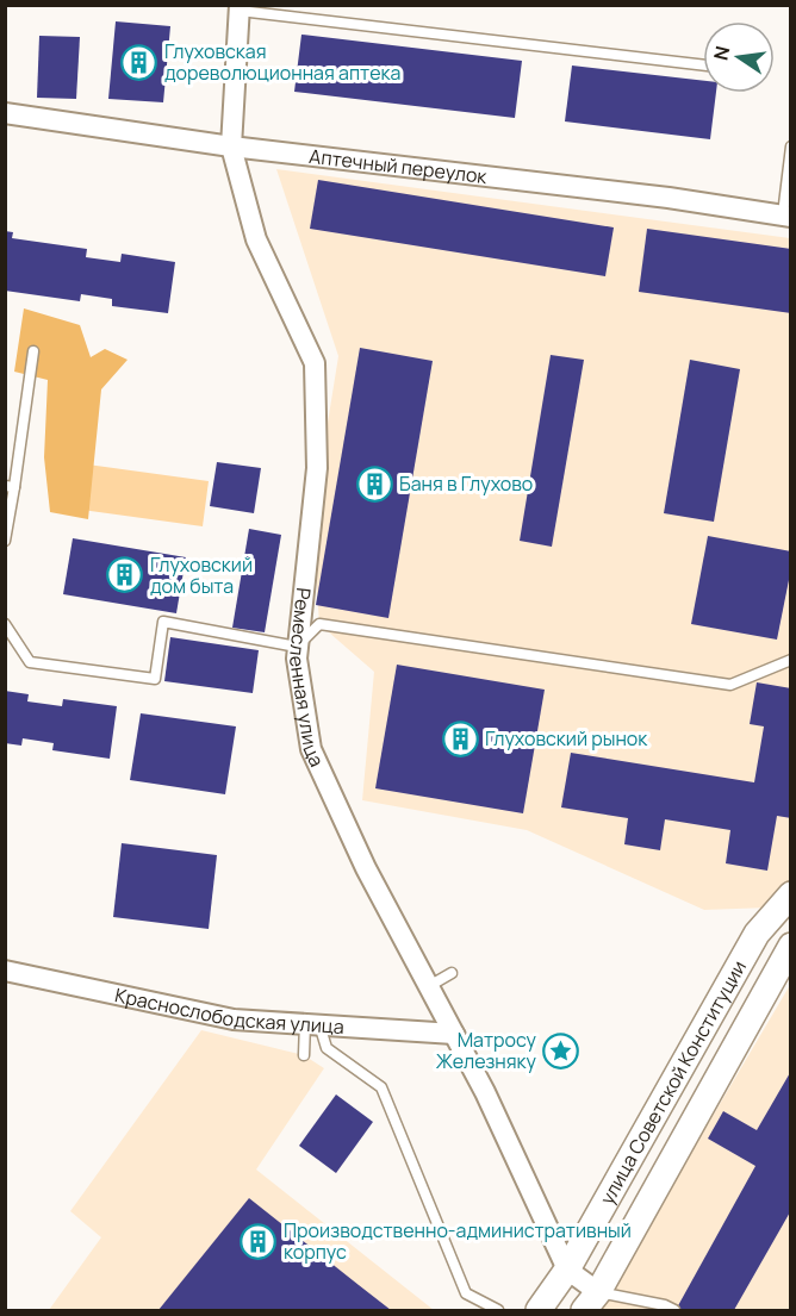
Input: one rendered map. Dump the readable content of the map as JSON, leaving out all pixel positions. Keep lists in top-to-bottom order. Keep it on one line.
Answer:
{"streets":{"street":["Аптечный переулок","Ремесленная улица","Краснослободская улица","улица Советской Конституции"]},"crossings":[["Аптечный переулок","Ремесленная улица"],["Ремесленная улица","Краснослободская улица"],["Ремесленная улица","улица Советской Конституции"]],"places":{"building":["Глуховская дореволюционная аптека","Баня в Глухово","Глуховский дом быта","Глуховский рынок","Производственно-административный корпус"],"place":["Матросу Железняку"]},"north":"left"}
